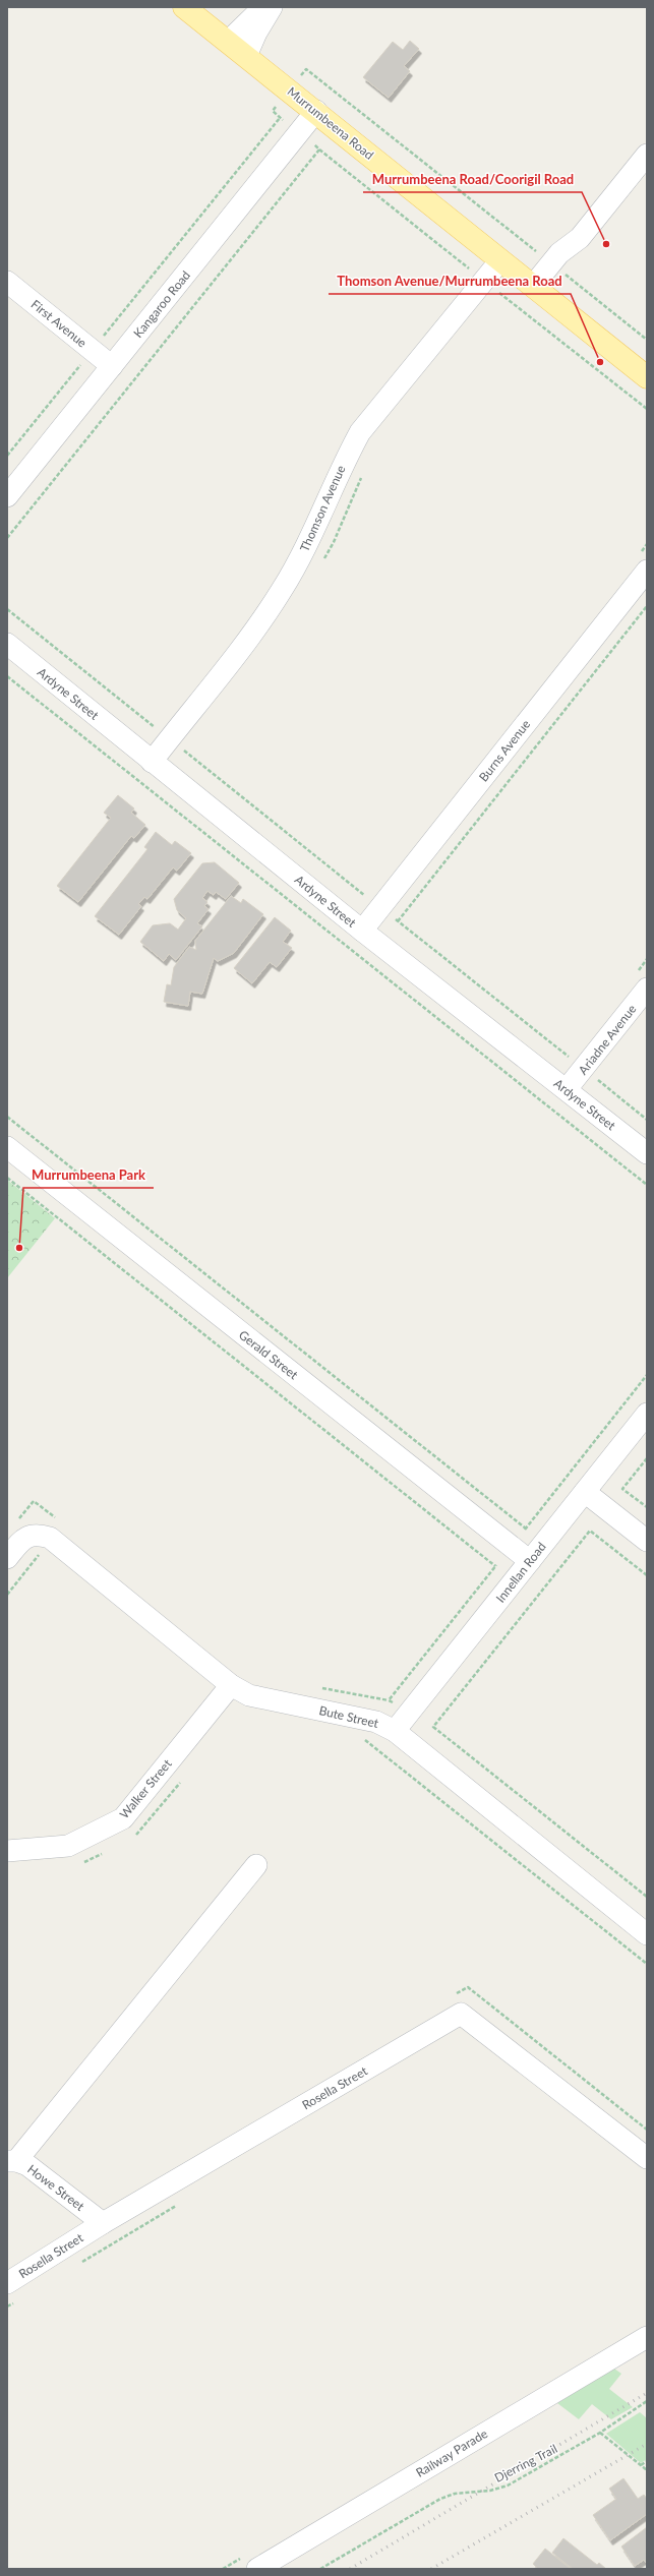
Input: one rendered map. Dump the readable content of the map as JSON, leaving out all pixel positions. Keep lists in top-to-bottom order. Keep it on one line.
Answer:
{"streets":{"main road":["Murrumbeena Road"],"street":["Kangaroo Road","First Avenue","Thomson Avenue","Ardyne Street","Burns Avenue","Ariadne Avenue","Gerald Street","Innellan Road","Bute Street","Walker Street","Rosella Street","Howe Street","Railway Parade"],"path":["Djerring Trail"]},"crossings":[["Murrumbeena Road","Kangaroo Road"],["Murrumbeena Road","Thomson Avenue"],["Kangaroo Road","First Avenue"],["Thomson Avenue","Ardyne Street"],["Ardyne Street","Burns Avenue"],["Ardyne Street","Ariadne Avenue"],["Gerald Street","Innellan Road"],["Innellan Road","Bute Street"],["Bute Street","Walker Street"],["Rosella Street","Howe Street"]],"places":["Murrumbeena Road/Coorigil Road","Thomson Avenue/Murrumbeena Road","Murrumbeena Park"]}
